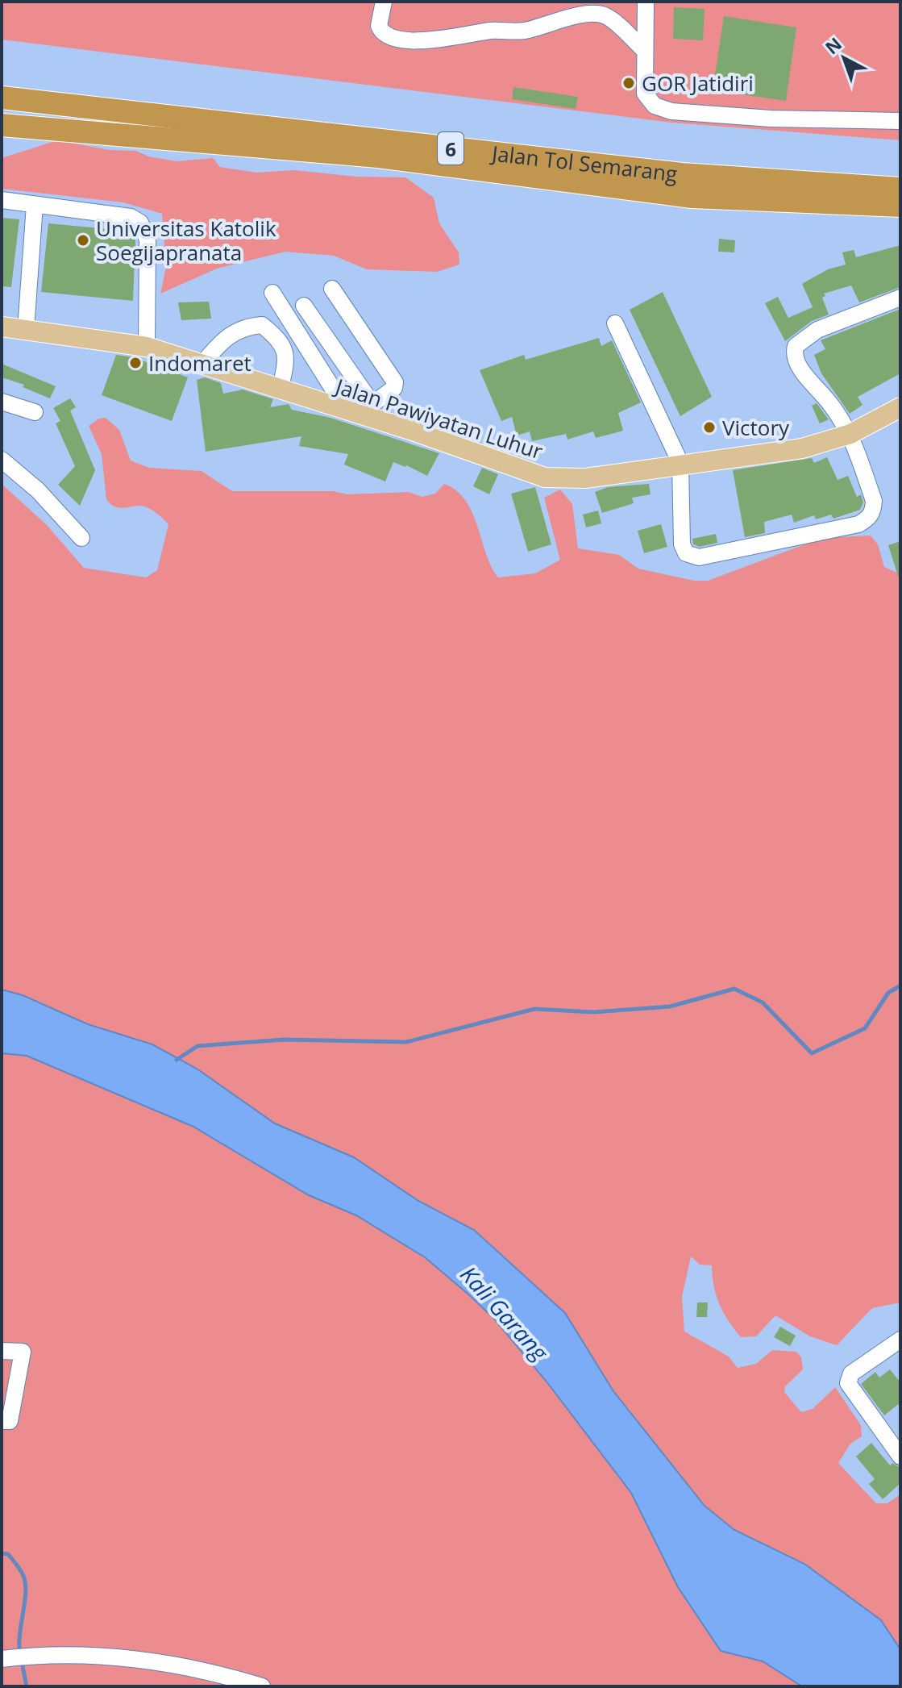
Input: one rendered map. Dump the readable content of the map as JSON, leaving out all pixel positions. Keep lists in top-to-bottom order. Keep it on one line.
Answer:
{"streets":{"highway":["6","Jalan Tol Semarang"],"main road":["Jalan Pawiyatan Luhur"]},"water":["Kali Garang"],"places":["GOR Jatidiri","Universitas Katolik Soegijapranata","Indomaret","Victory"],"north":"top left"}
